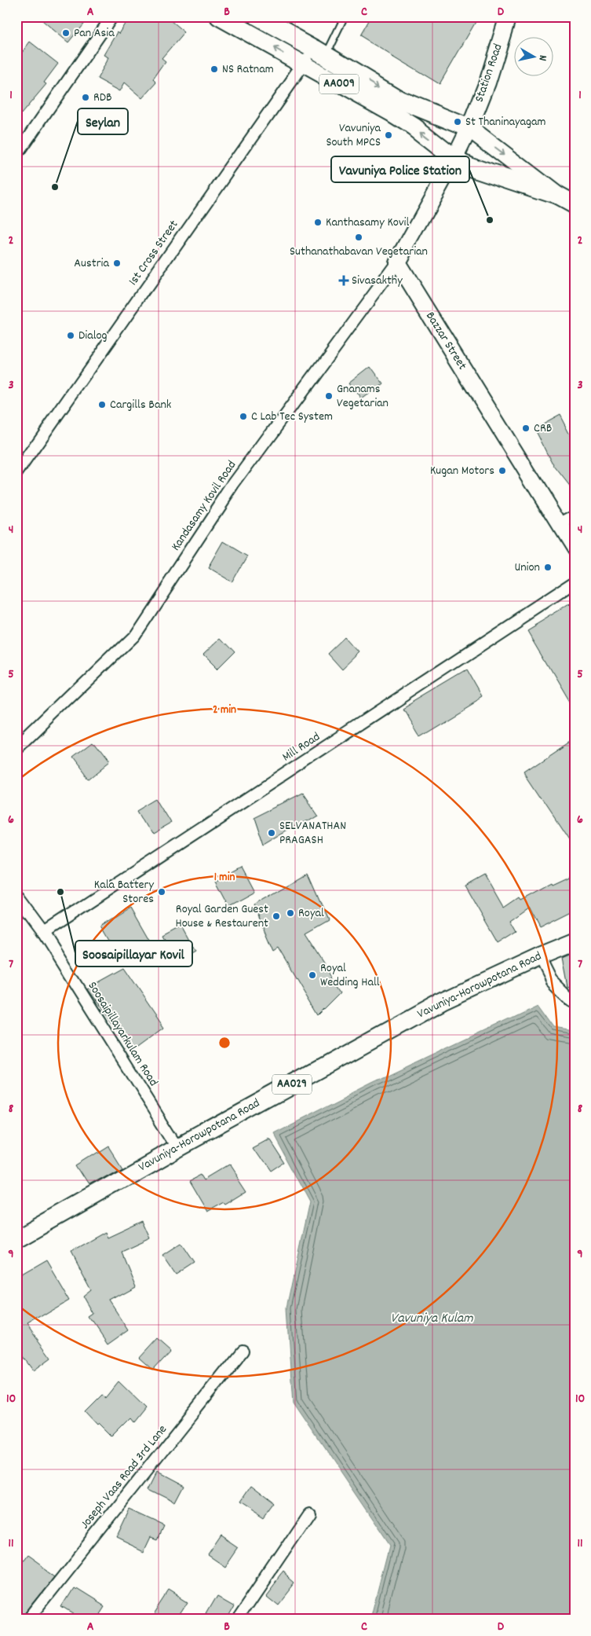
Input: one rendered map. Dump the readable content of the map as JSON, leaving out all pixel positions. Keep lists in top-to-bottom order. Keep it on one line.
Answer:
{"streets":{"highway":["AA009","Vavuniya-Horowpotana Road","AA029"],"main road":["Station Road","Bazzar Street"],"street":["1st Cross Street","Kandasamy Kovil Road","Mill Road","Soosaipillayarkulam Road","Joseph Vaas Road 3rd Lane"]},"crossings":[["Station Road","AA009"],["AA009","1st Cross Street"],["Bazzar Street","Kandasamy Kovil Road"],["Mill Road","Soosaipillayarkulam Road"],["Vavuniya-Horowpotana Road","Soosaipillayarkulam Road"]],"water":["Vavuniya Kulam"],"places":{"other":["Pan Asia","NS Ratnam","RDB","St Thaninayagam","Vavuniya South MPCS","Seylan","Vavuniya Police Station","Kanthasamy Kovil","Suthanathabavan Vegetarian","Austria","Dialog","Gnanams Vegetarian","Cargills Bank","C Lab Tec System","CRB","Kugan Motors","Union","SELVANATHAN PRAGASH","Soosaipillayar Kovil","Kala Battery Stores","Royal","Royal Garden Guest House & Restaurent","Royal Wedding Hall"],"health":["Sivasakthy"]},"north":"right","grid":{"columns":["A","B","C","D"],"rows":["1","2","3","4","5","6","7","8","9","10","11"]},"rings":["2 min","1 min"]}
